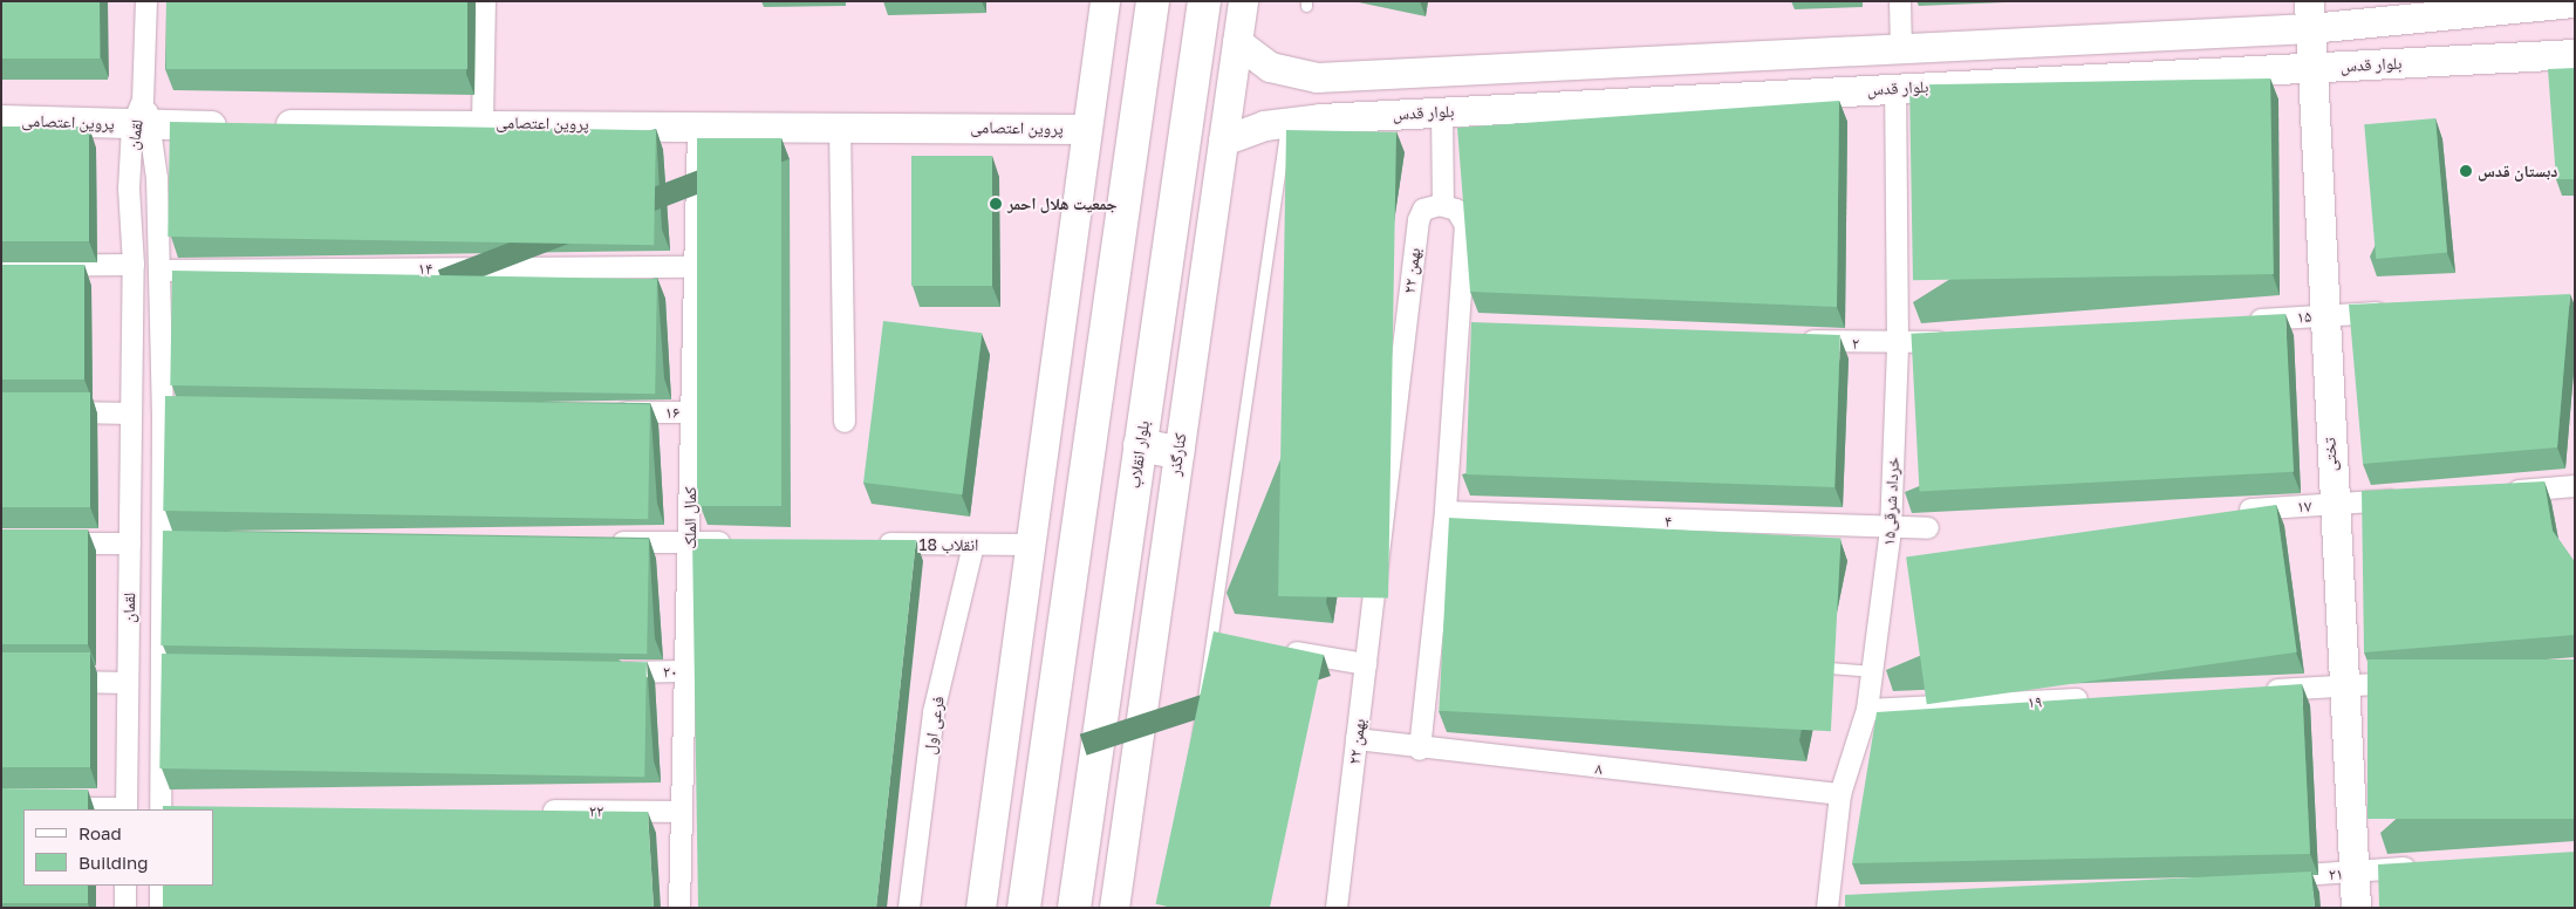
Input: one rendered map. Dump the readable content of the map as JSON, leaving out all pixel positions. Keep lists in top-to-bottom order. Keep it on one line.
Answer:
{"streets":{"main road":["بلوار قدس","پروین اعتصامی","بلوار انقلاب","کنارگذر","تختی"],"street":["لقمان","۱۴","۲۲ بهمن","۱۵","۲","۱۶","۱۵خرداد شرقی","۱۷","کمال الملک","۴","انقلاب 18","۲۰","۱۹","فرعی اول","۸","۲۲","۲۱"]},"crossings":[["بلوار قدس","کنارگذر"],["بلوار قدس","تختی"],["بلوار قدس","۱۵خرداد شرقی"],["پروین اعتصامی","لقمان"],["پروین اعتصامی","کمال الملک"],["لقمان","۱۴"],["۱۴","کمال الملک"],["۲۲ بهمن","۸"],["۱۵","تختی"],["۲","۱۵خرداد شرقی"],["۱۶","کمال الملک"],["تختی","۱۷"],["تختی","۲۱"],["۱۵خرداد شرقی","۴"],["۱۵خرداد شرقی","۱۹"],["۱۵خرداد شرقی","۸"],["کمال الملک","۲۰"],["کمال الملک","۲۲"],["انقلاب 18","فرعی اول"]],"places":["دبستان قدس","جمعیت هلال احمر"],"legend":["Road","Building"]}
